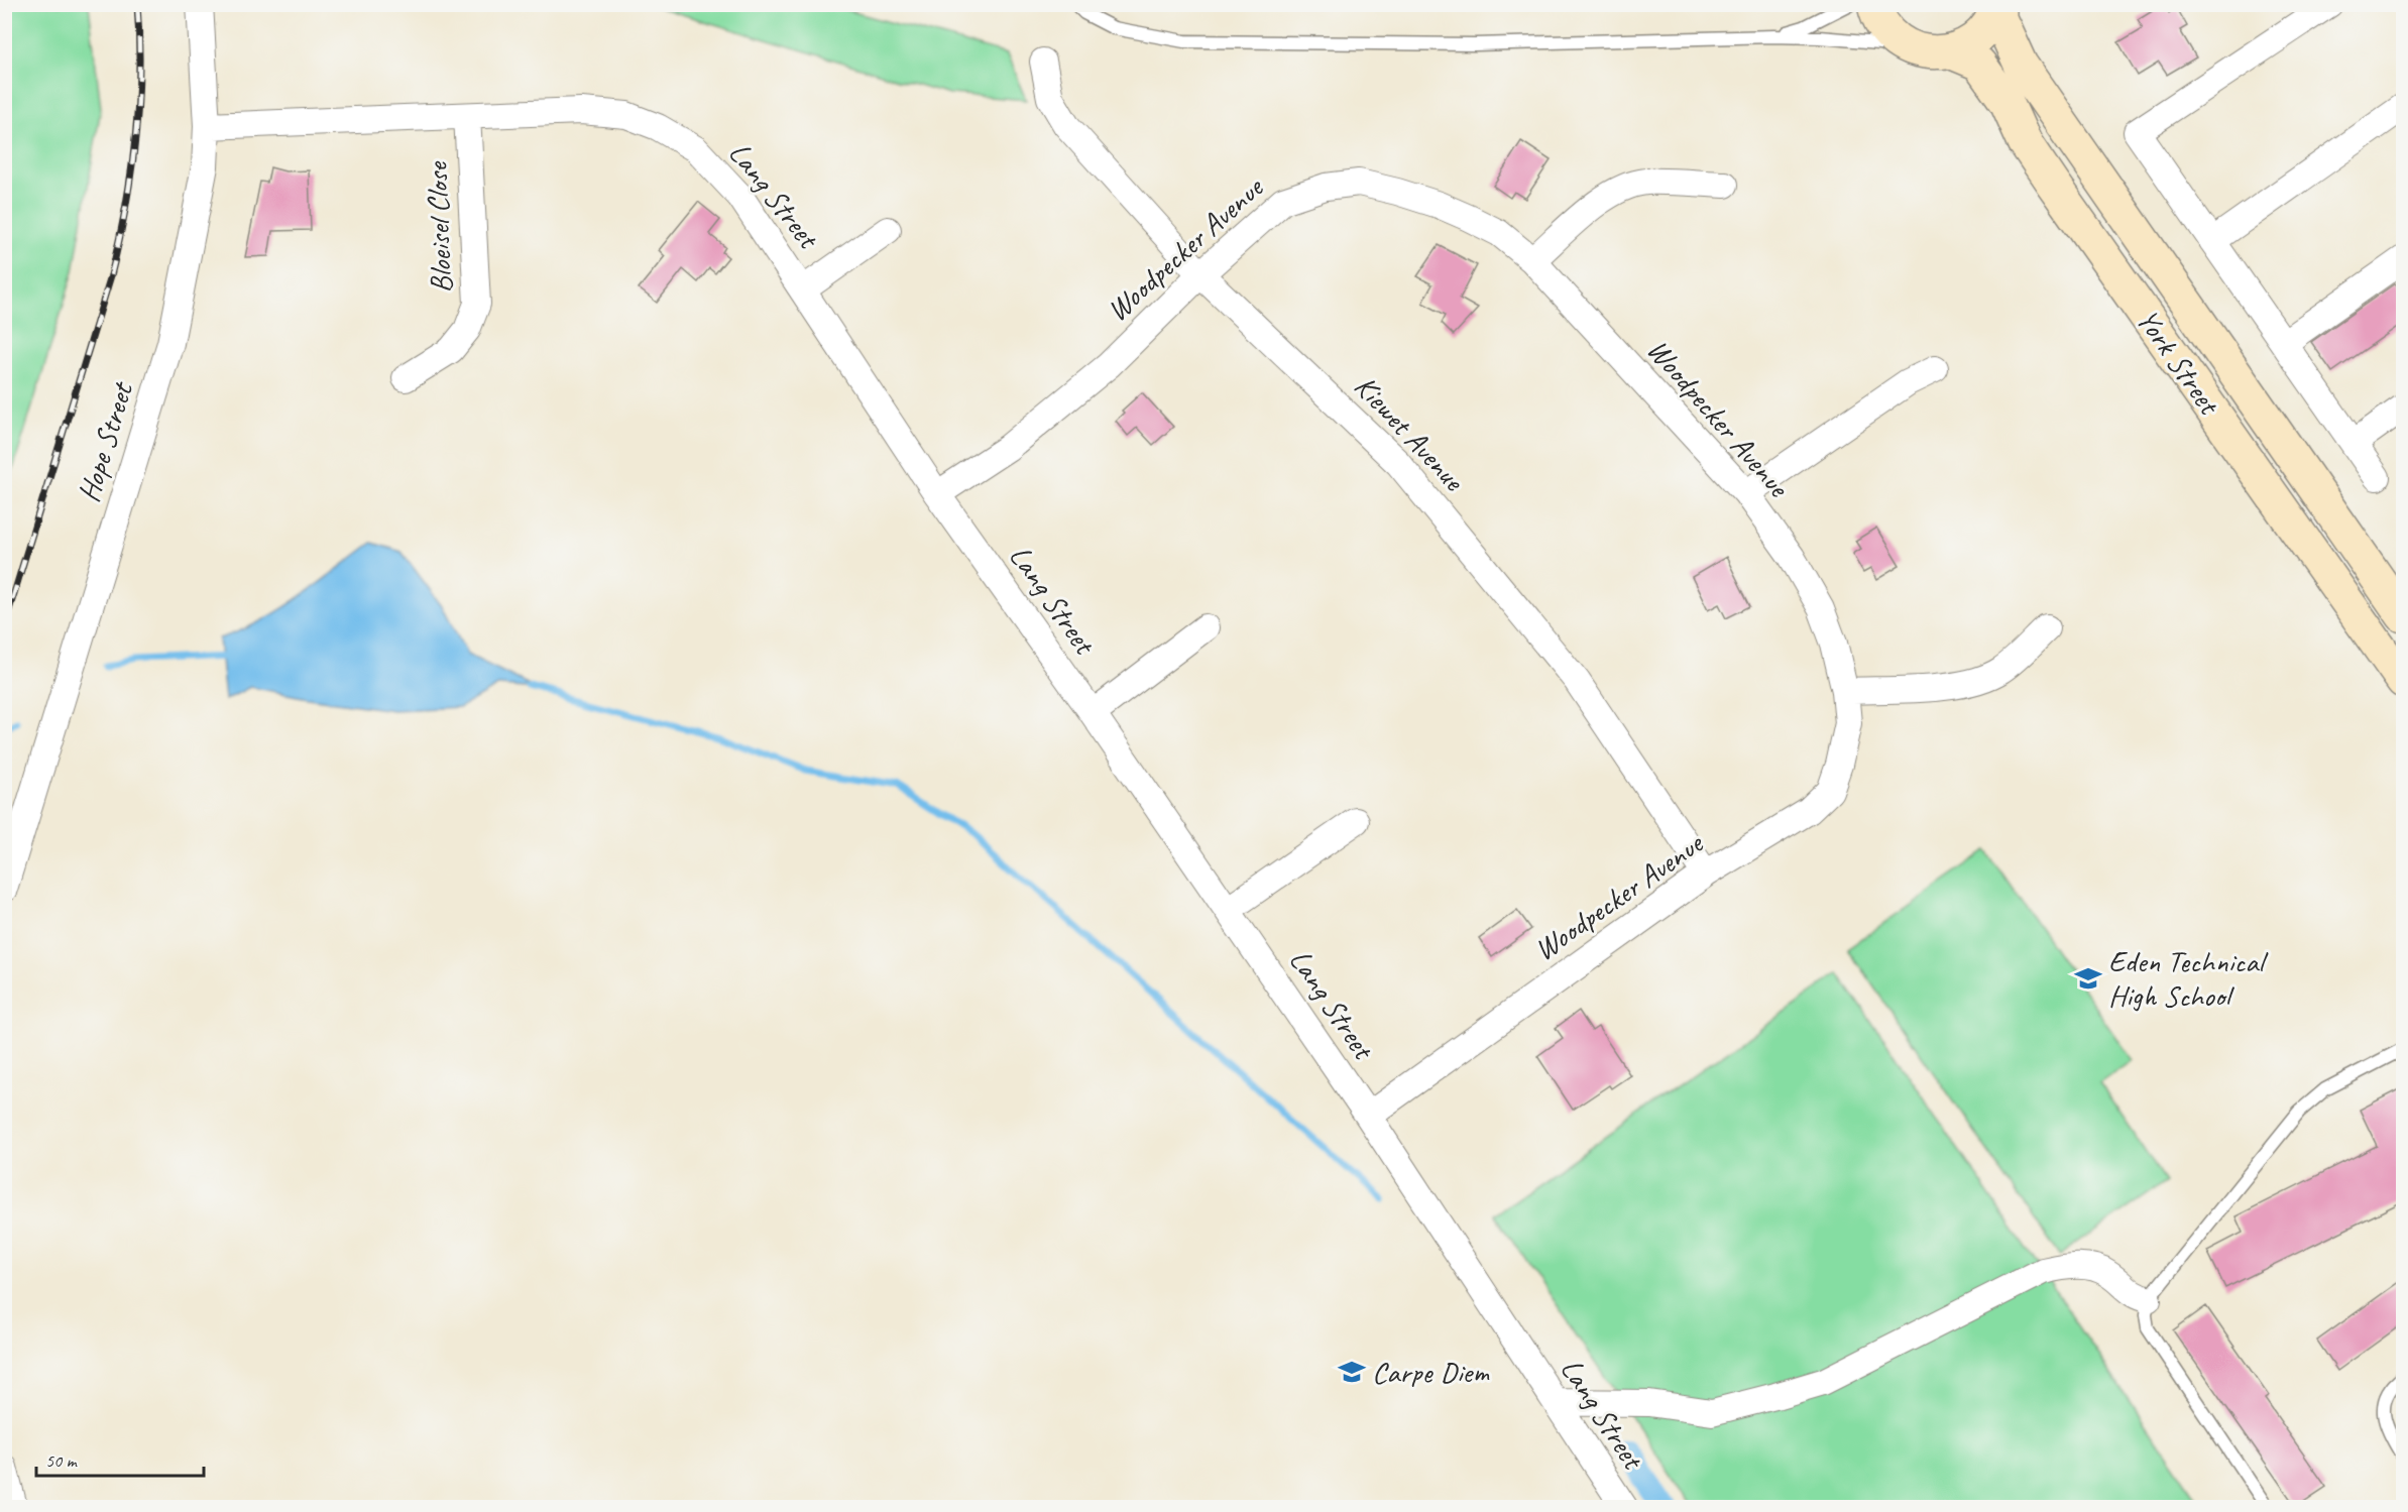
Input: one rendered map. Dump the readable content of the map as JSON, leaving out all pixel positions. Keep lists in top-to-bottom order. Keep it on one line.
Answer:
{"streets":{"main road":["York Street"],"street":["Lang Street","Bloeisel Close","Woodpecker Avenue","Kiewet Avenue","Hope Street"]},"crossings":[["Lang Street","Bloeisel Close"],["Lang Street","Woodpecker Avenue"],["Lang Street","Hope Street"],["Woodpecker Avenue","Kiewet Avenue"]],"places":{"school or university":["Eden Technical High School","Carpe Diem"]},"scale_bar":"50 m"}
